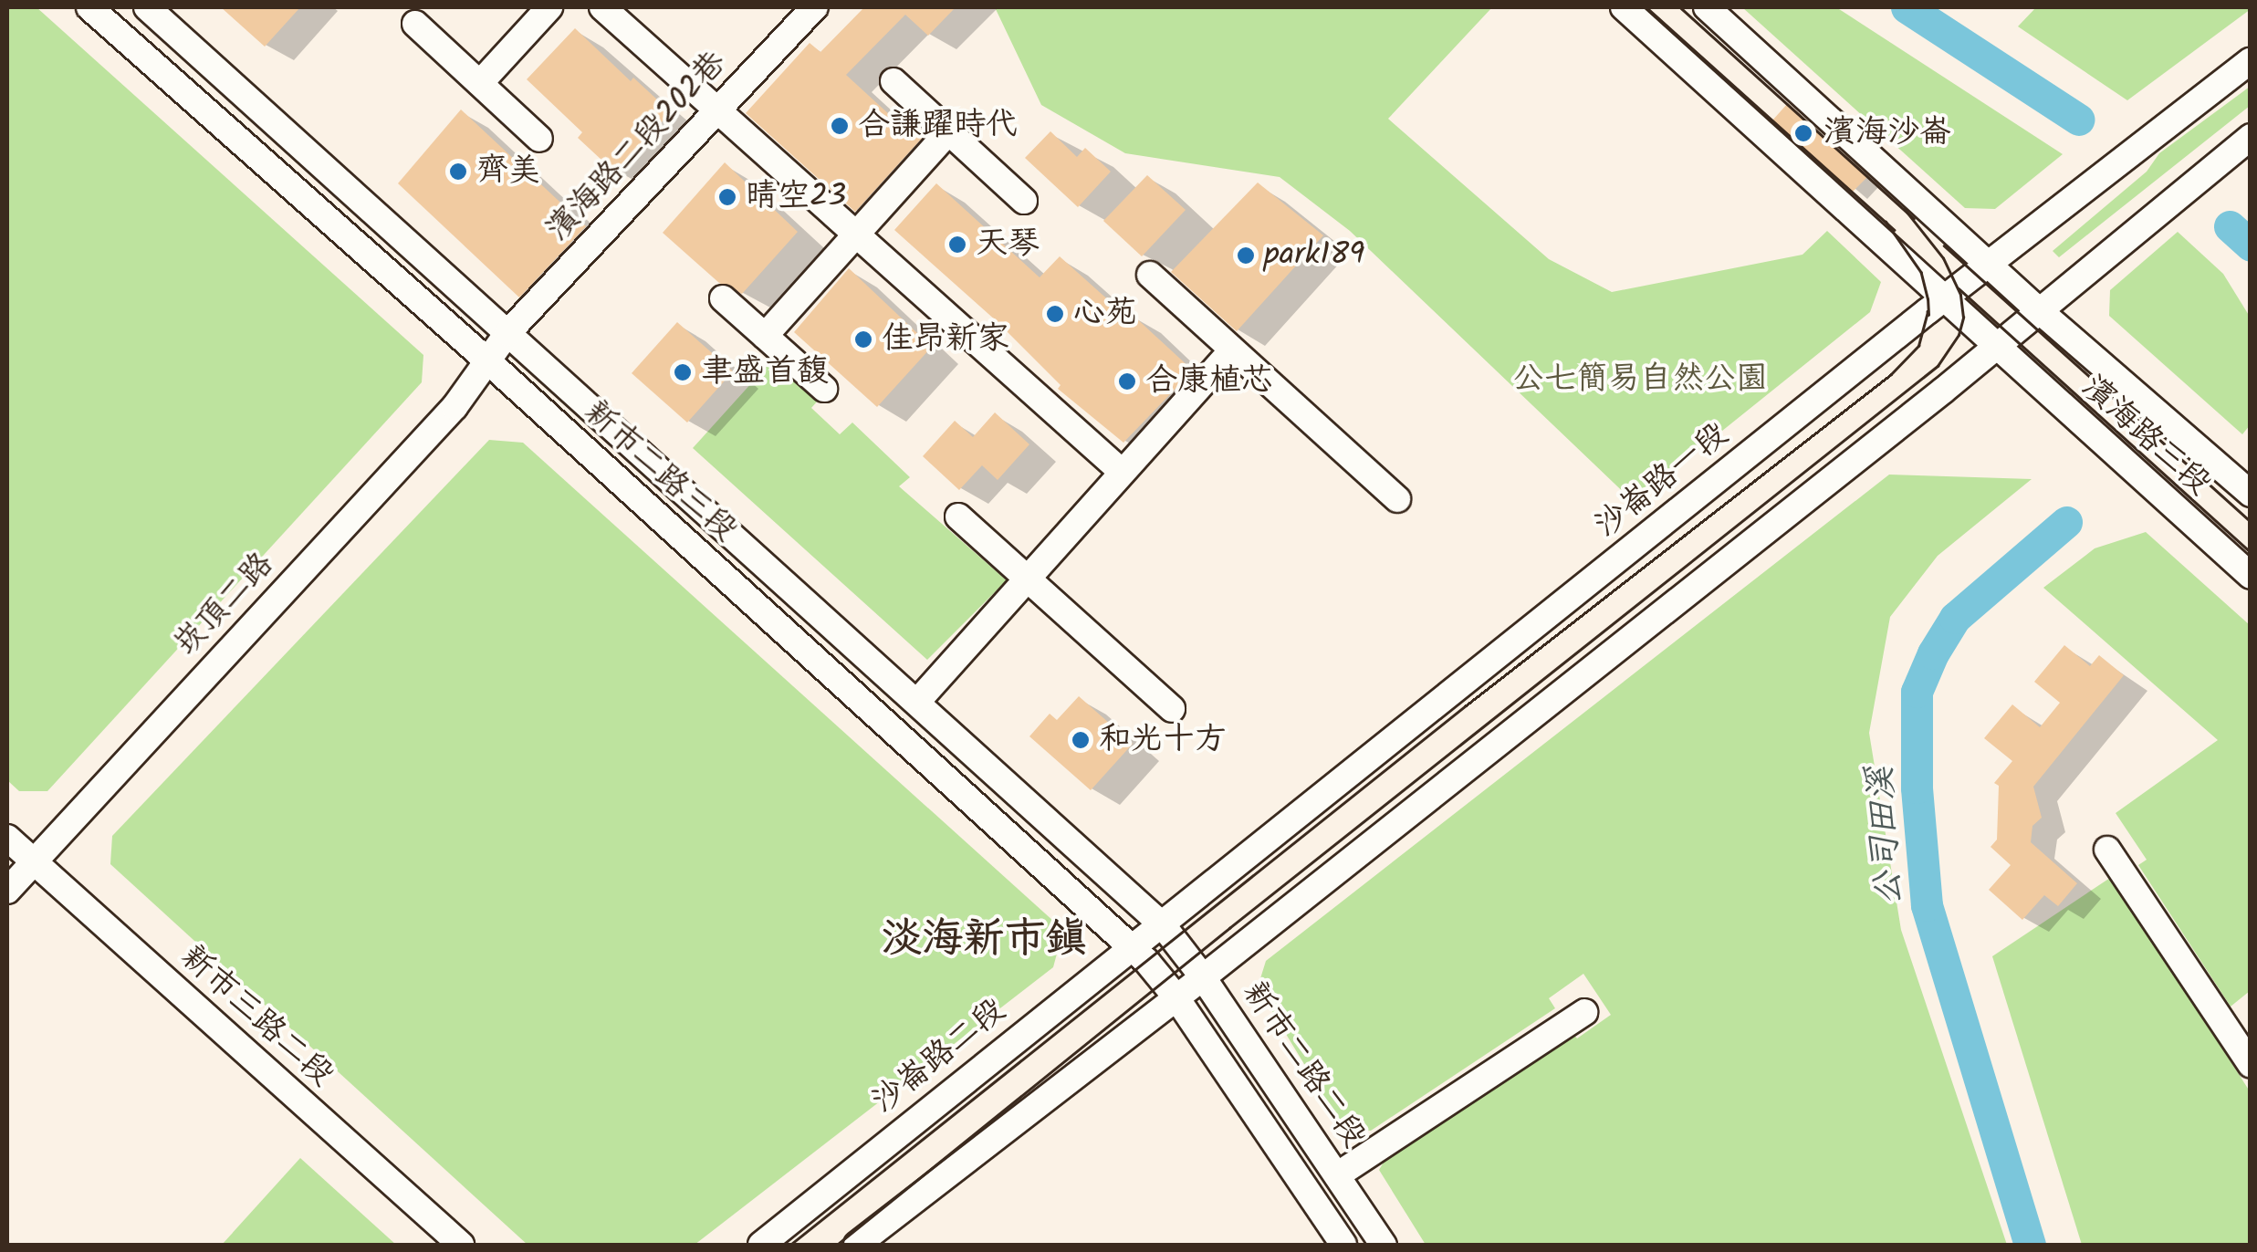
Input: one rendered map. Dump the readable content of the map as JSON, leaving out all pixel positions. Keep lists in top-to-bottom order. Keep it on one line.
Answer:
{"streets":{"street":["濱海路二段202巷","濱海路三段","新市二路三段","沙崙路一段","崁頂二路","新市三路二段","沙崙路二段","新市二路二段"]},"crossings":[["濱海路二段202巷","新市二路三段"],["濱海路二段202巷","崁頂二路"],["濱海路三段","沙崙路一段"],["新市二路三段","沙崙路一段"],["新市二路三段","崁頂二路"],["新市二路三段","沙崙路二段"],["新市二路三段","新市二路二段"],["沙崙路一段","沙崙路二段"],["沙崙路一段","新市二路二段"],["崁頂二路","新市三路二段"],["沙崙路二段","新市二路二段"]],"districts":["淡海新市鎮"],"water":["公司田溪"],"parks":["公七簡易自然公園"],"places":["合謙躍時代","濱海沙崙","齊美","晴空23","天琴","park189","心苑","佳昂新家","聿盛首馥","合康植芯","和光十方"]}
